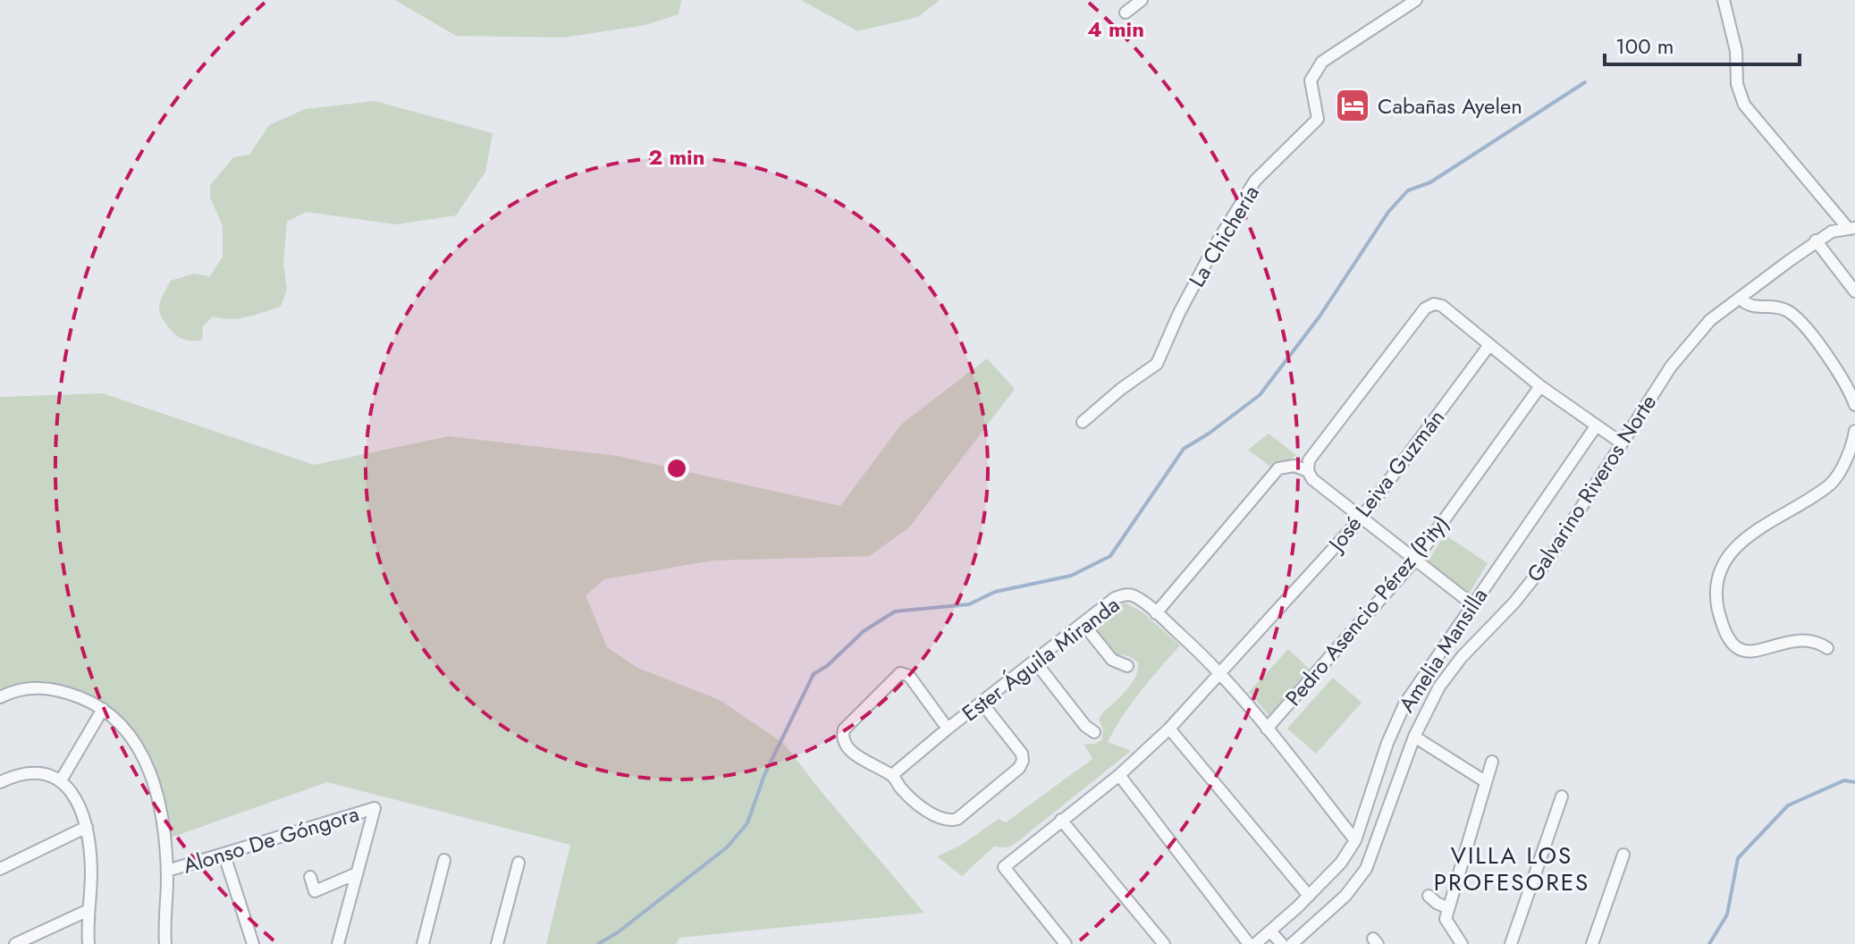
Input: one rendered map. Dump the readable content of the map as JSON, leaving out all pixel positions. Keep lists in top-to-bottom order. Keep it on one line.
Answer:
{"streets":{"street":["La Chichería","José Leiva Guzmán","Galvarino Riveros Norte","Pedro Asencio Pérez (Pity)","Amelia Mansilla","Ester Águila Miranda","Alonso De Góngora"]},"crossings":[["José Leiva Guzmán","Ester Águila Miranda"],["Pedro Asencio Pérez (Pity)","Ester Águila Miranda"],["Amelia Mansilla","Ester Águila Miranda"]],"districts":["VILLA LOS PROFESORES"],"places":{"hotel":["Cabañas Ayelen"]},"scale_bar":"100 m","rings":["4 min","2 min"]}
